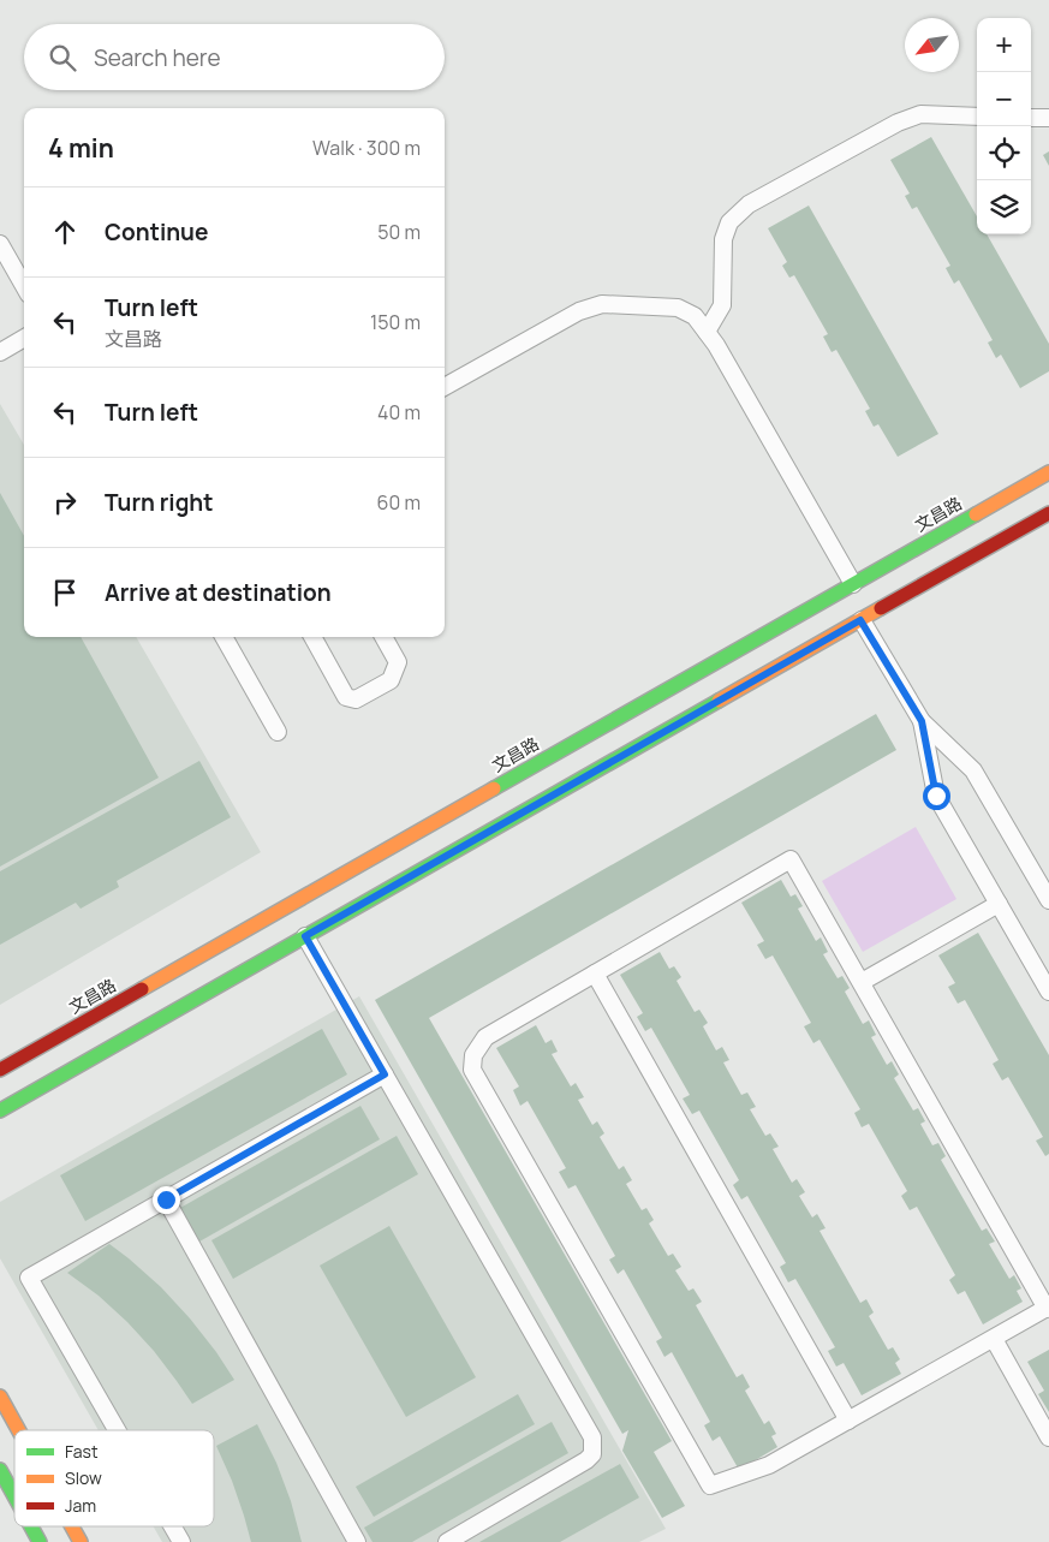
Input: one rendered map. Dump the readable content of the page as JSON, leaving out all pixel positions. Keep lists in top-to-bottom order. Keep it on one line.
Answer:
{"streets":{"street":["文昌路"]},"legend":["Fast","Slow","Jam"],"north":"bottom left","page":{"map_buttons":["+","−"],"search":"Search here","heading":["4 min","Walk · 300 m"],"list":[["Continue","50 m"],["Turn left","文昌路","150 m"],["Turn left","40 m"],["Turn right","60 m"],"Arrive at destination"]}}
